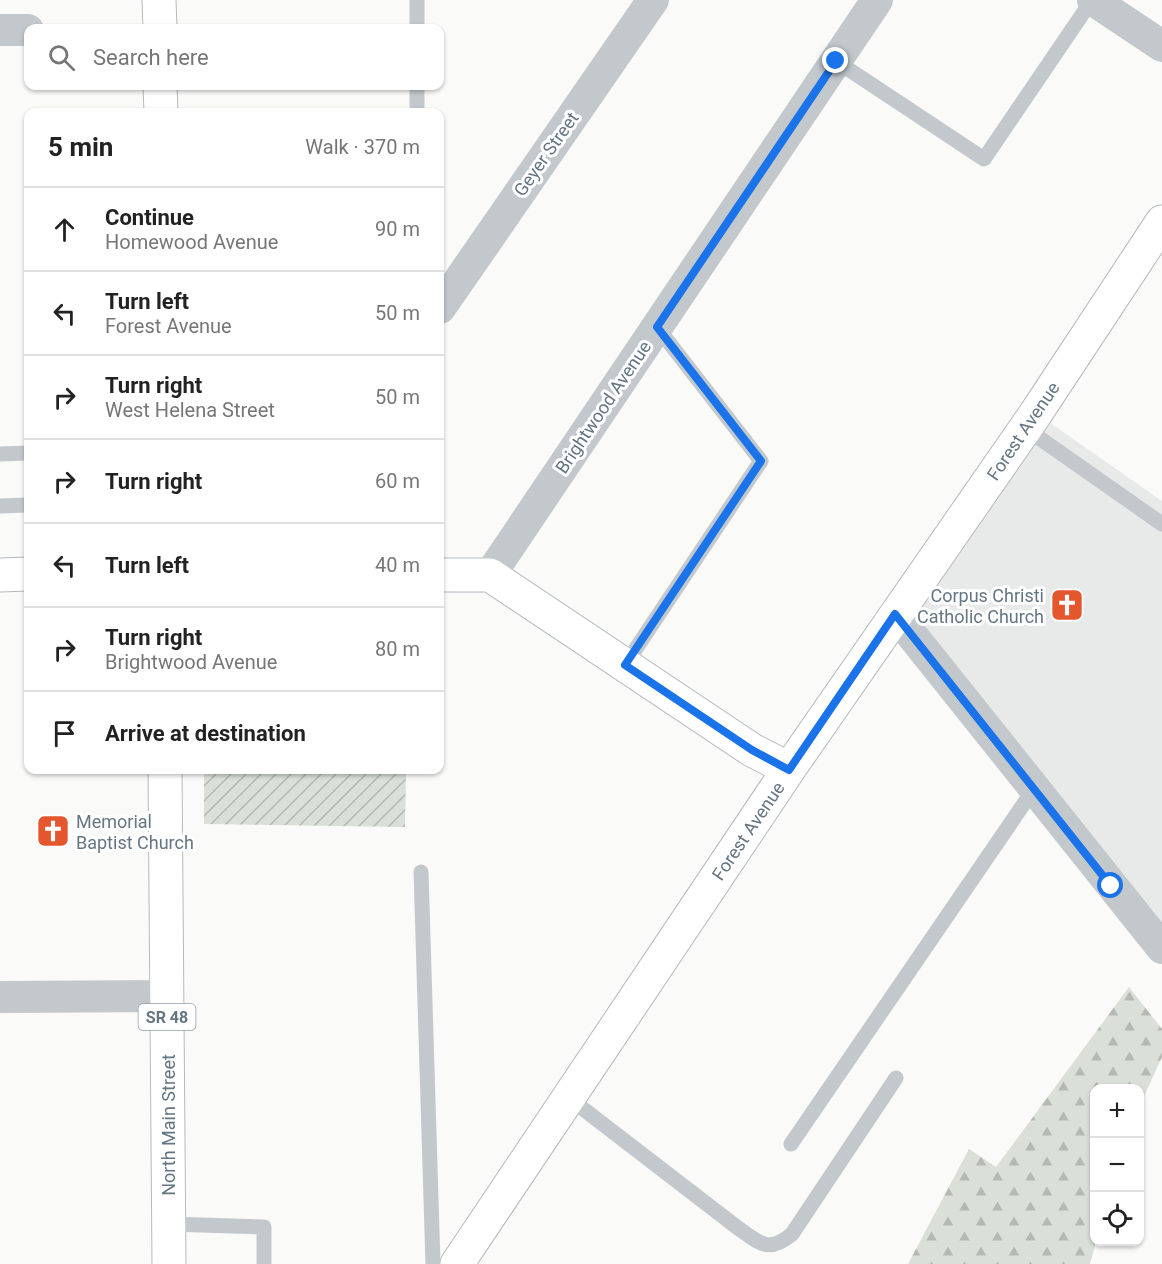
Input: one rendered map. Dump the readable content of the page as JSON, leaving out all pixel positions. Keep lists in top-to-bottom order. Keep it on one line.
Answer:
{"streets":{"street":["Geyer Street","Brightwood Avenue","Forest Avenue","SR 48","North Main Street"]},"places":{"church":["Corpus Christi Catholic Church","Memorial Baptist Church"]},"page":{"search":"Search here","heading":["5 min","Walk · 370 m"],"list":[["Continue","Homewood Avenue","90 m"],["Turn left","Forest Avenue","50 m"],["Turn right","West Helena Street","50 m"],["Turn right","60 m"],["Turn left","40 m"],["Turn right","Brightwood Avenue","80 m"],"Arrive at destination"],"map_buttons":["+","−"]}}
